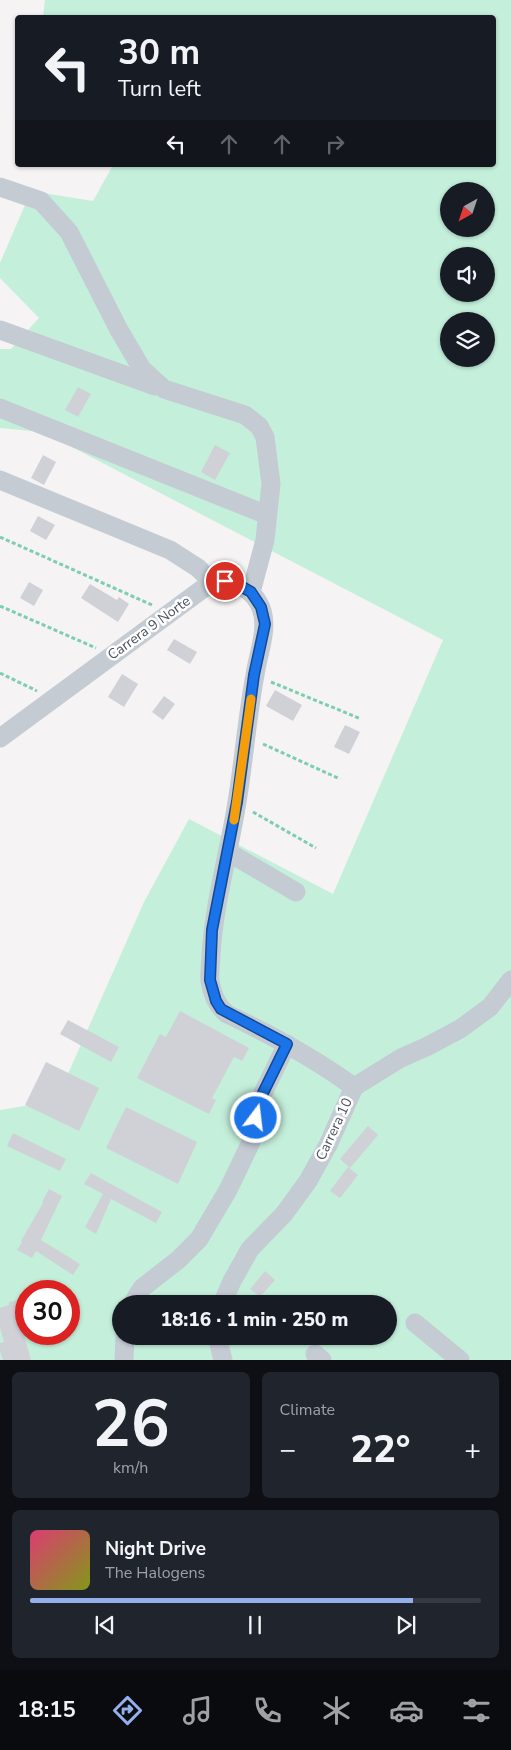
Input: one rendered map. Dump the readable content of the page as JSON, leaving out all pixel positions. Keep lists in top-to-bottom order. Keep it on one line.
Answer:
{"streets":{"street":["Carrera 9 Norte","Carrera 10"]},"north":"bottom left","page":{"turn":["30 m","Turn left"],"limit":"30","trip":"18:16 · 1 min · 250 m","tile":[["26","km/h"],"Climate"],"heat":["−","22°","+"],"song":["Night Drive","The Halogens"],"tabs":"18:15"}}
